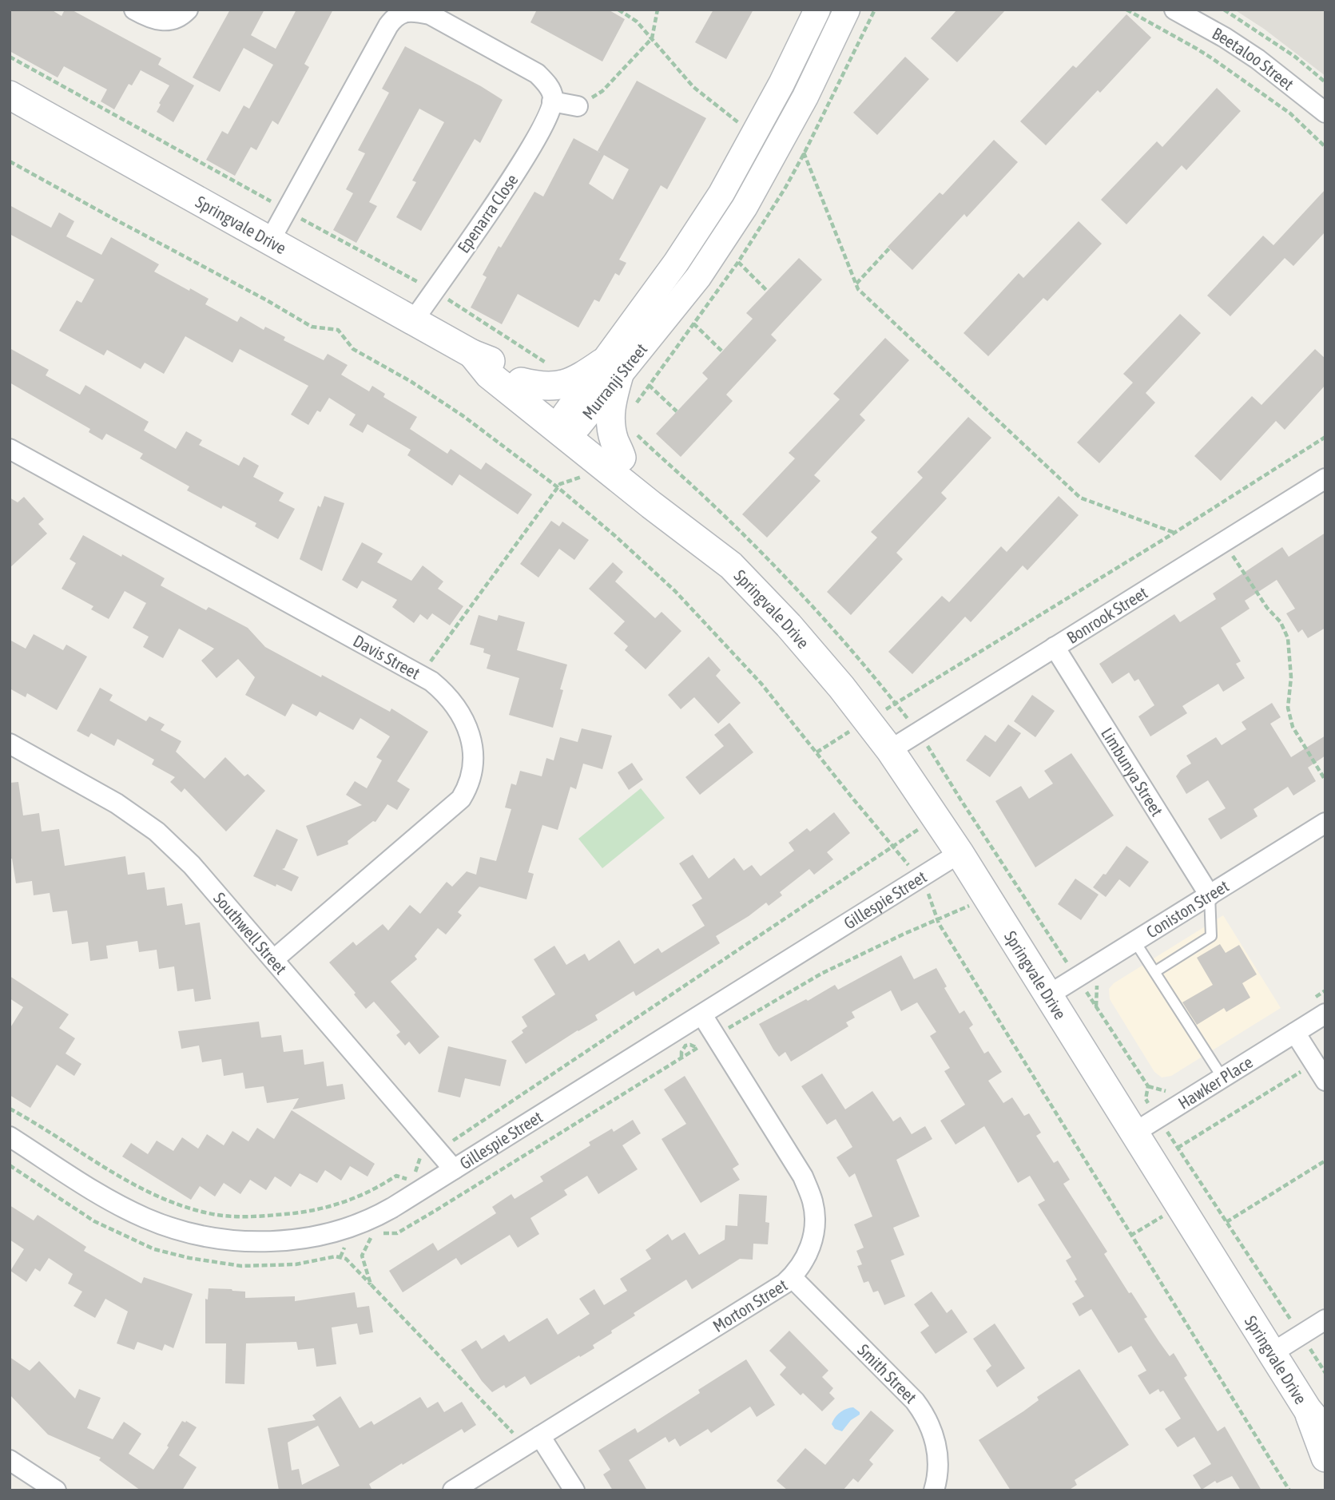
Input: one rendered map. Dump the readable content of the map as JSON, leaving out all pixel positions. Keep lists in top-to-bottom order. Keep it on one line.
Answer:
{"streets":{"main road":["Springvale Drive"],"street":["Beetaloo Street","Epenarra Close","Murranji Street","Bonrook Street","Davis Street","Limbunya Street","Gillespie Street","Coniston Street","Southwell Street","Hawker Place","Morton Street","Smith Street"]},"crossings":[["Epenarra Close","Springvale Drive"],["Springvale Drive","Murranji Street"],["Springvale Drive","Bonrook Street"],["Springvale Drive","Gillespie Street"],["Springvale Drive","Coniston Street"],["Springvale Drive","Hawker Place"],["Bonrook Street","Limbunya Street"],["Davis Street","Southwell Street"],["Limbunya Street","Coniston Street"],["Gillespie Street","Southwell Street"],["Gillespie Street","Morton Street"],["Morton Street","Smith Street"]]}
